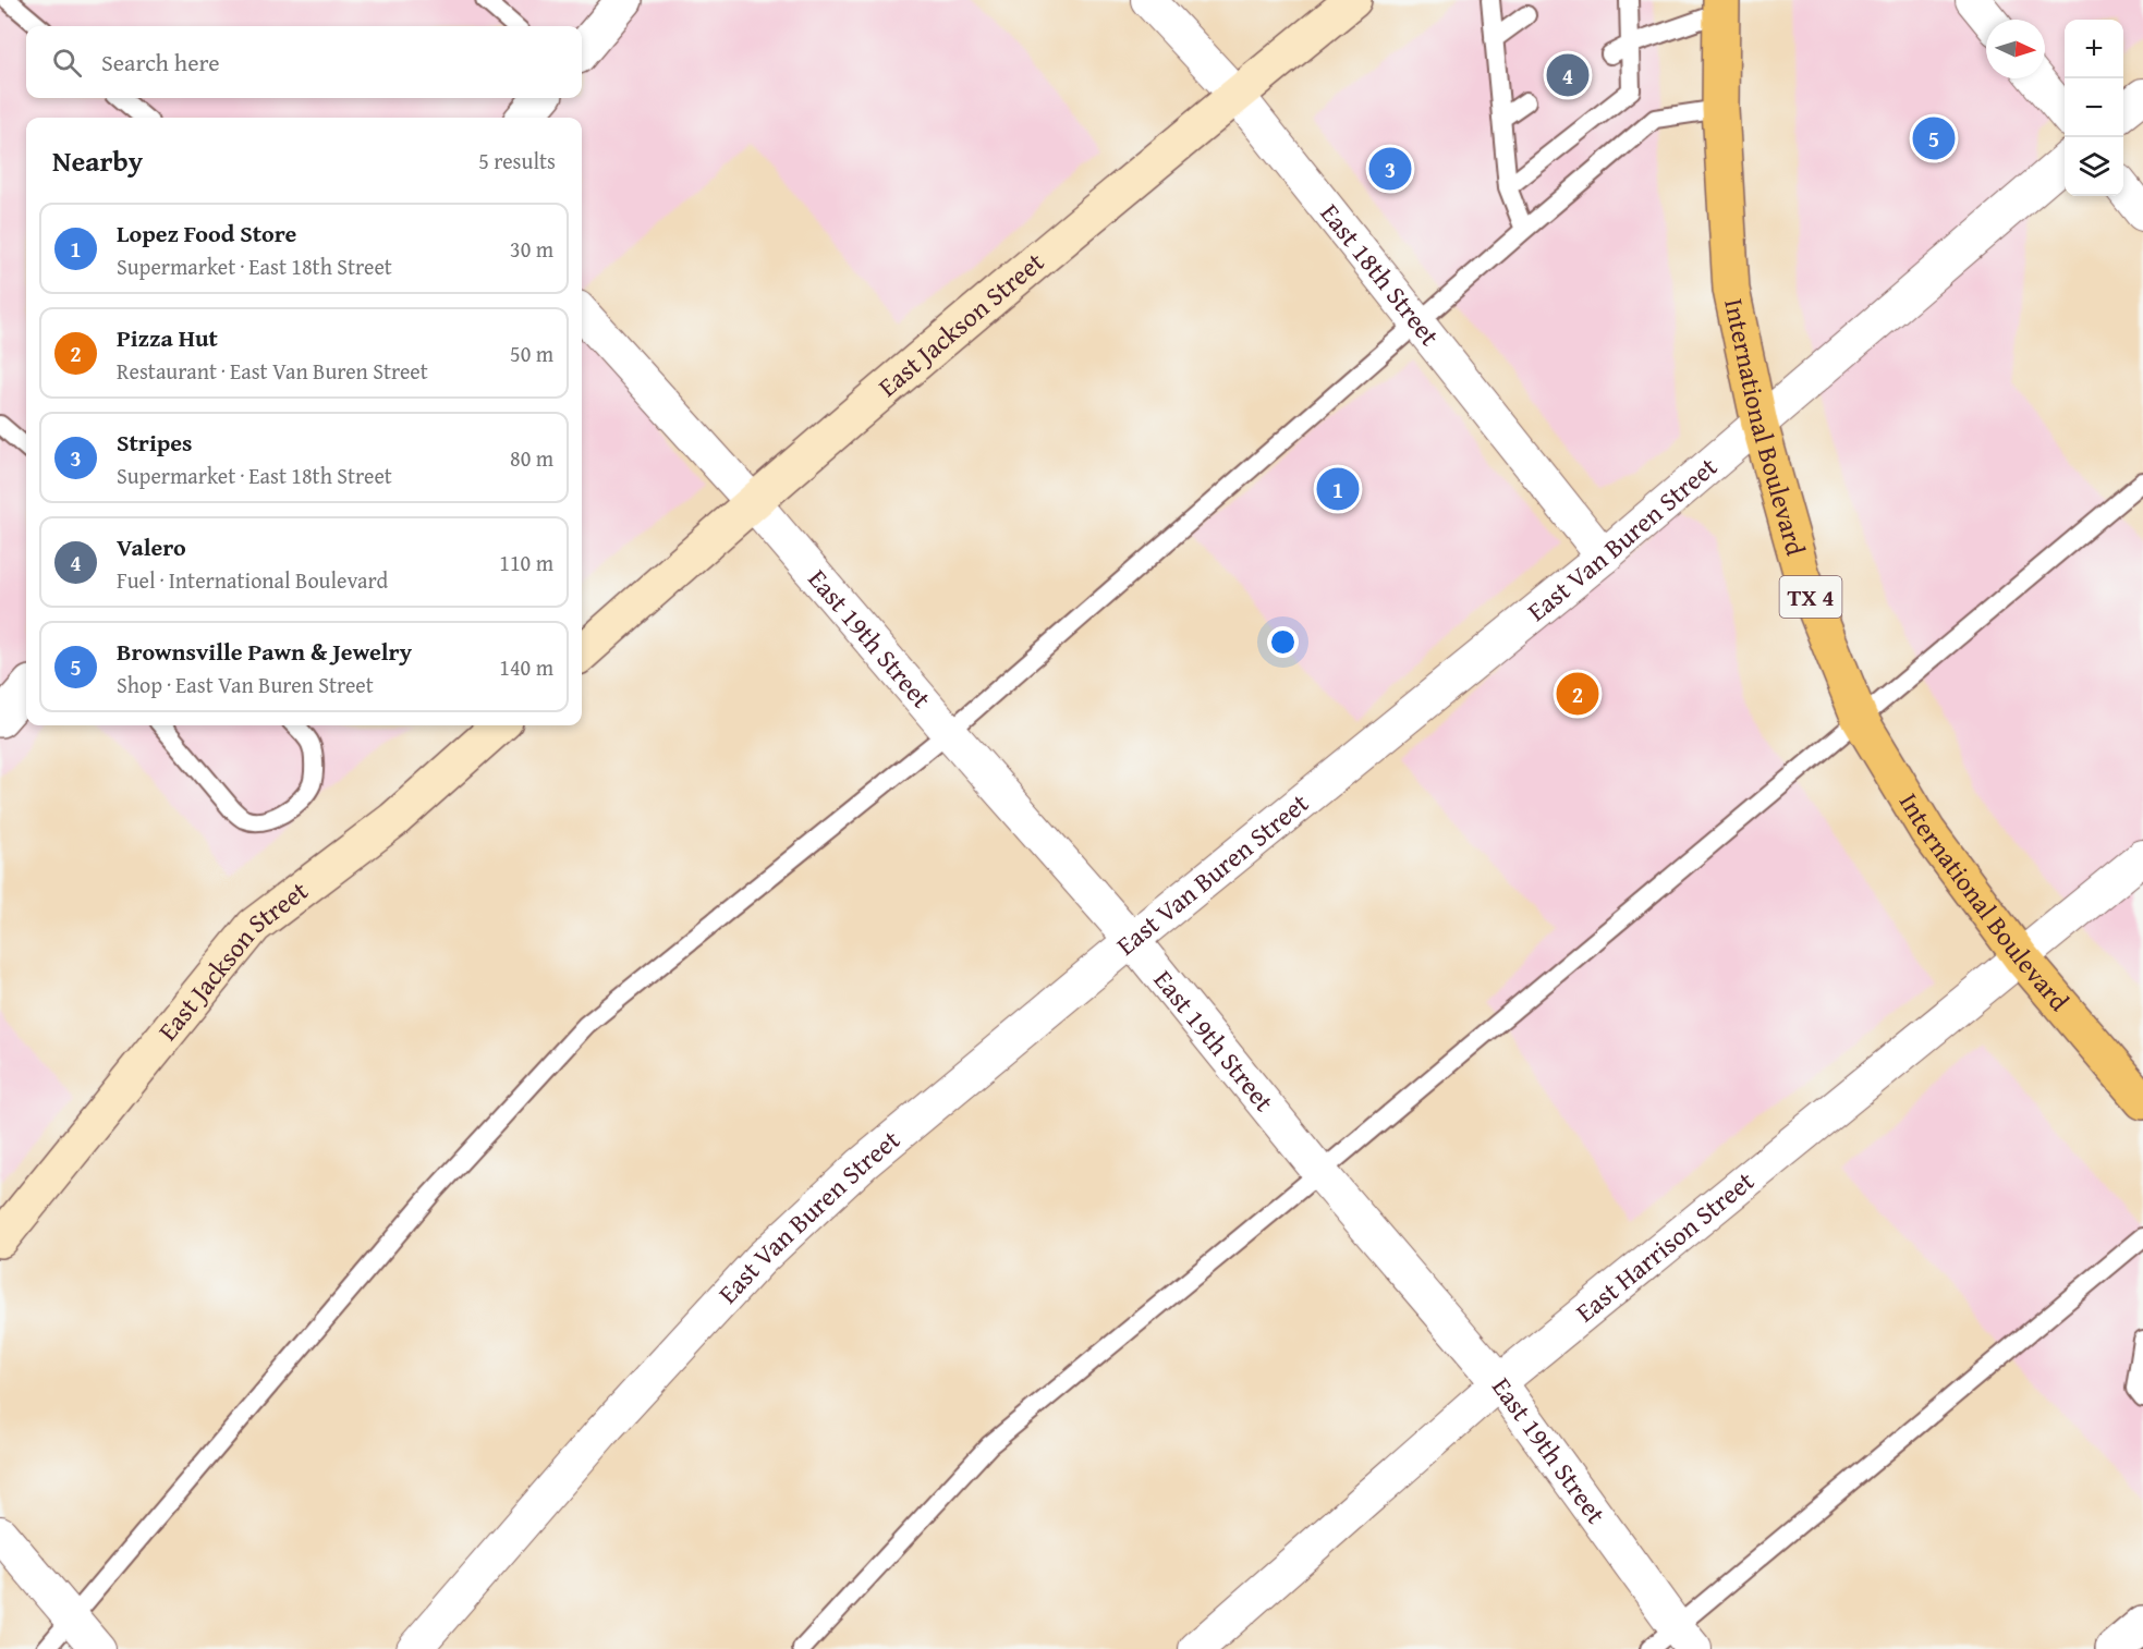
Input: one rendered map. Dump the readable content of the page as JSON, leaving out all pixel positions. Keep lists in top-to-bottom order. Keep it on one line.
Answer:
{"streets":{"main road":["East Jackson Street","International Boulevard","TX 4"],"street":["East 18th Street","East Van Buren Street","East 19th Street","East Harrison Street"]},"crossings":[["East 18th Street","East Jackson Street"],["East 18th Street","East Van Buren Street"],["East Jackson Street","East 19th Street"],["International Boulevard","East Van Buren Street"],["International Boulevard","East Harrison Street"],["East Van Buren Street","East 19th Street"],["East 19th Street","East Harrison Street"]],"north":"right","page":{"map_buttons":["+","−"],"search":"Search here","pins":["4","5","3","1","2"],"heading":["Nearby","5 results"],"list":[{"mark":"1","name":"Lopez Food Store","note":"Supermarket · East 18th Street","value":"30 m"},{"mark":"2","name":"Pizza Hut","note":"Restaurant · East Van Buren Street","value":"50 m"},{"mark":"3","name":"Stripes","note":"Supermarket · East 18th Street","value":"80 m"},{"mark":"4","name":"Valero","note":"Fuel · International Boulevard","value":"110 m"},{"mark":"5","name":"Brownsville Pawn & Jewelry","note":"Shop · East Van Buren Street","value":"140 m"}]}}
